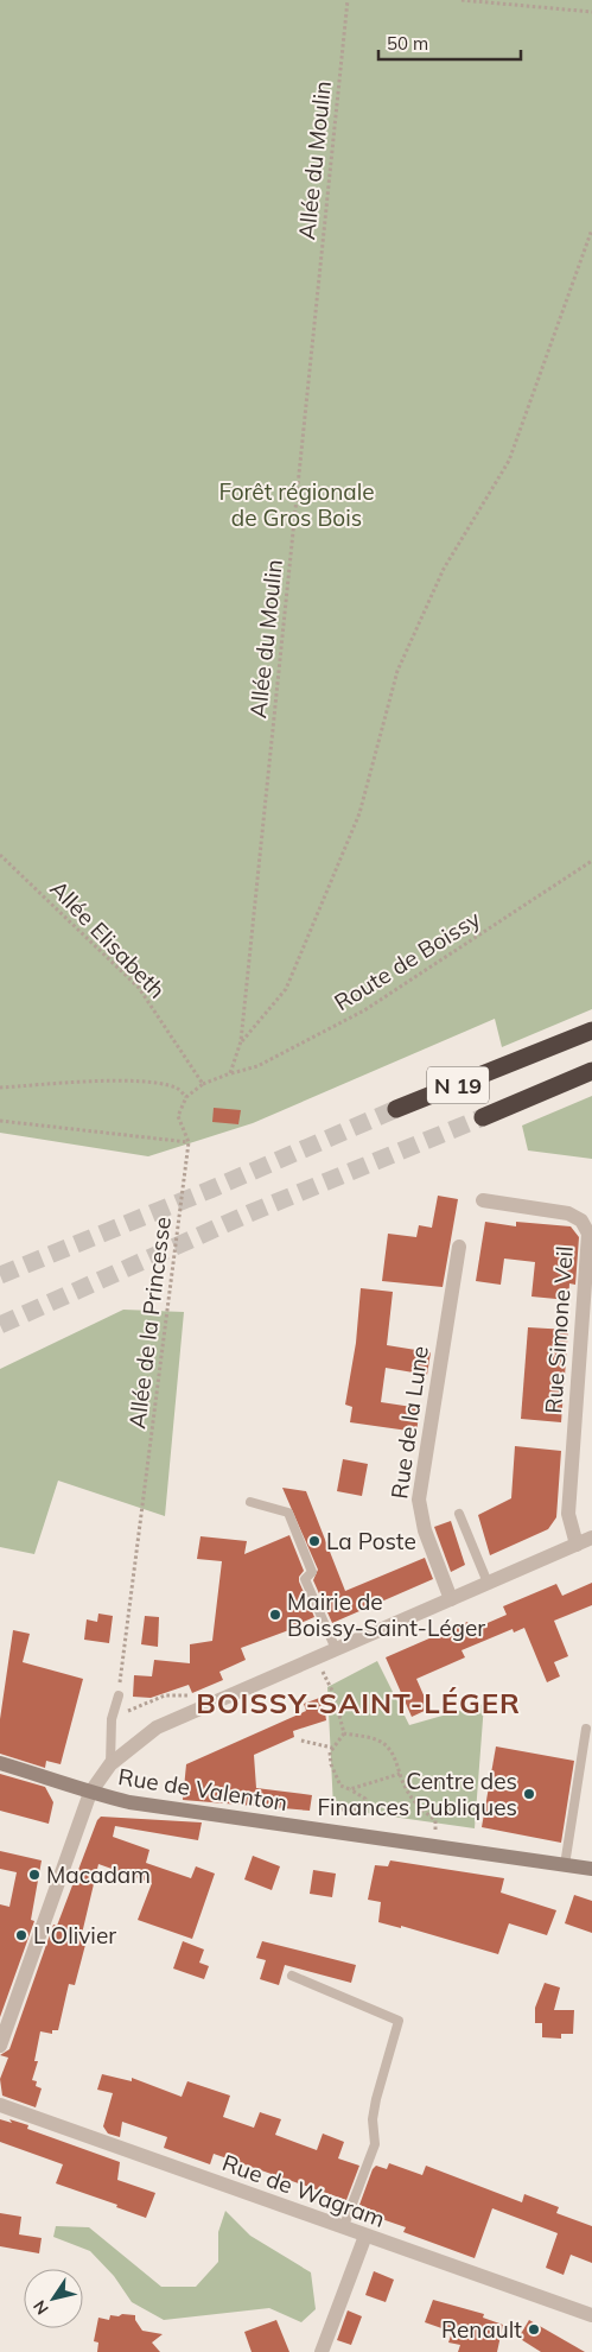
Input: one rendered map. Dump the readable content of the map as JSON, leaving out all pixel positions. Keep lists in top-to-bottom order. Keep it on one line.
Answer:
{"streets":{"highway":["N 19"],"main road":["Rue de Valenton"],"street":["Rue Simone Veil","Rue de la Lune","Rue de Wagram"],"path":["Allée du Moulin","Allée Elisabeth","Route de Boissy","Allée de la Princesse"]},"crossings":[["Allée du Moulin","Route de Boissy"]],"districts":["BOISSY-SAINT-LÉGER"],"parks":["Forêt régionale de Gros Bois"],"places":["La Poste","Mairie de Boissy-Saint-Léger","Centre des Finances Publiques","Macadam","L'Olivier","Renault"],"scale_bar":"50 m","north":"bottom left"}
